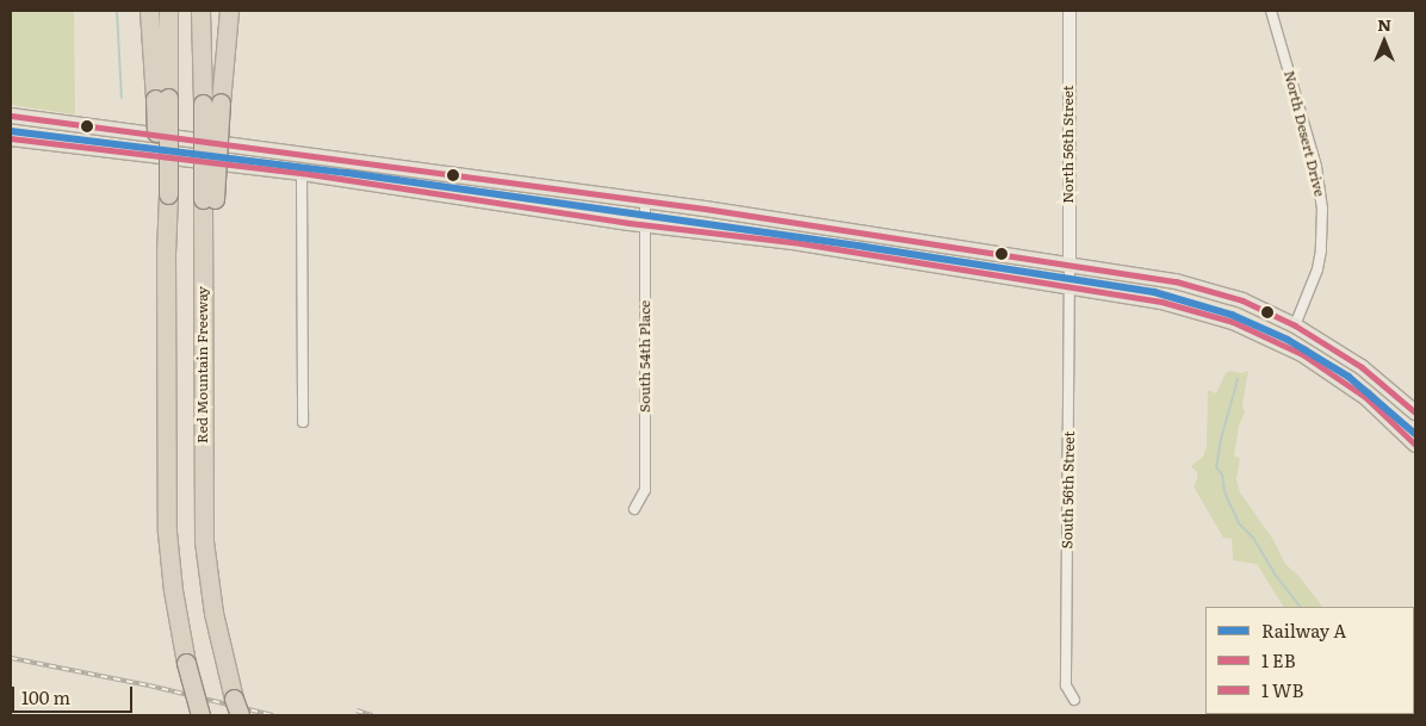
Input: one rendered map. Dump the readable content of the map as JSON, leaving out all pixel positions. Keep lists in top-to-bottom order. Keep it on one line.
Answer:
{"streets":{"highway":["Red Mountain Freeway"],"street":["North Desert Drive","North 56th Street","South 54th Place","South 56th Street"]},"crossings":[["North 56th Street","South 56th Street"]],"lines":["rail line A"],"legend":["Railway A","1 EB","1 WB"],"scale_bar":"100 m","north":"top"}
